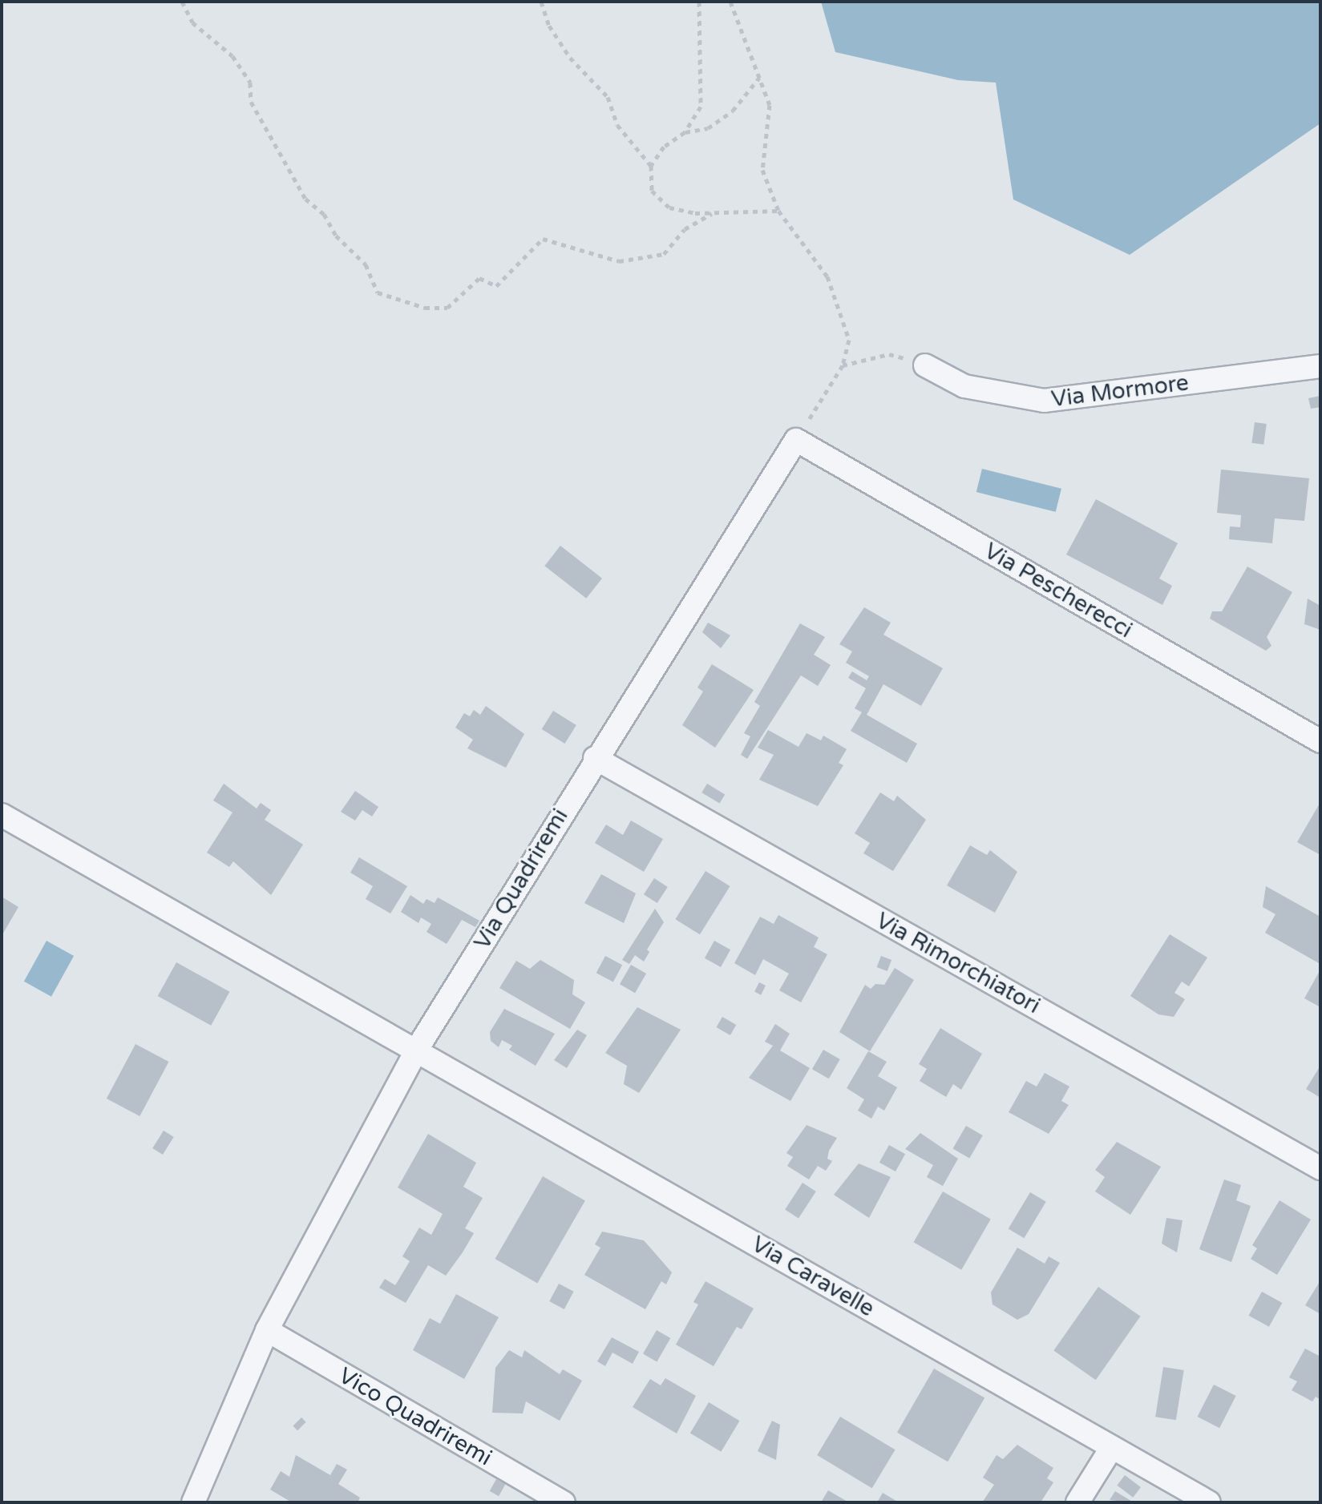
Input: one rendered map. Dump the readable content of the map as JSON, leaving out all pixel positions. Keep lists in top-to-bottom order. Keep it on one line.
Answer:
{"streets":{"street":["Via Mormore","Via Pescherecci","Via Quadriremi","Via Rimorchiatori","Via Caravelle","Vico Quadriremi"]},"crossings":[["Via Pescherecci","Via Quadriremi"],["Via Quadriremi","Via Rimorchiatori"],["Via Quadriremi","Via Caravelle"],["Via Quadriremi","Vico Quadriremi"]]}
